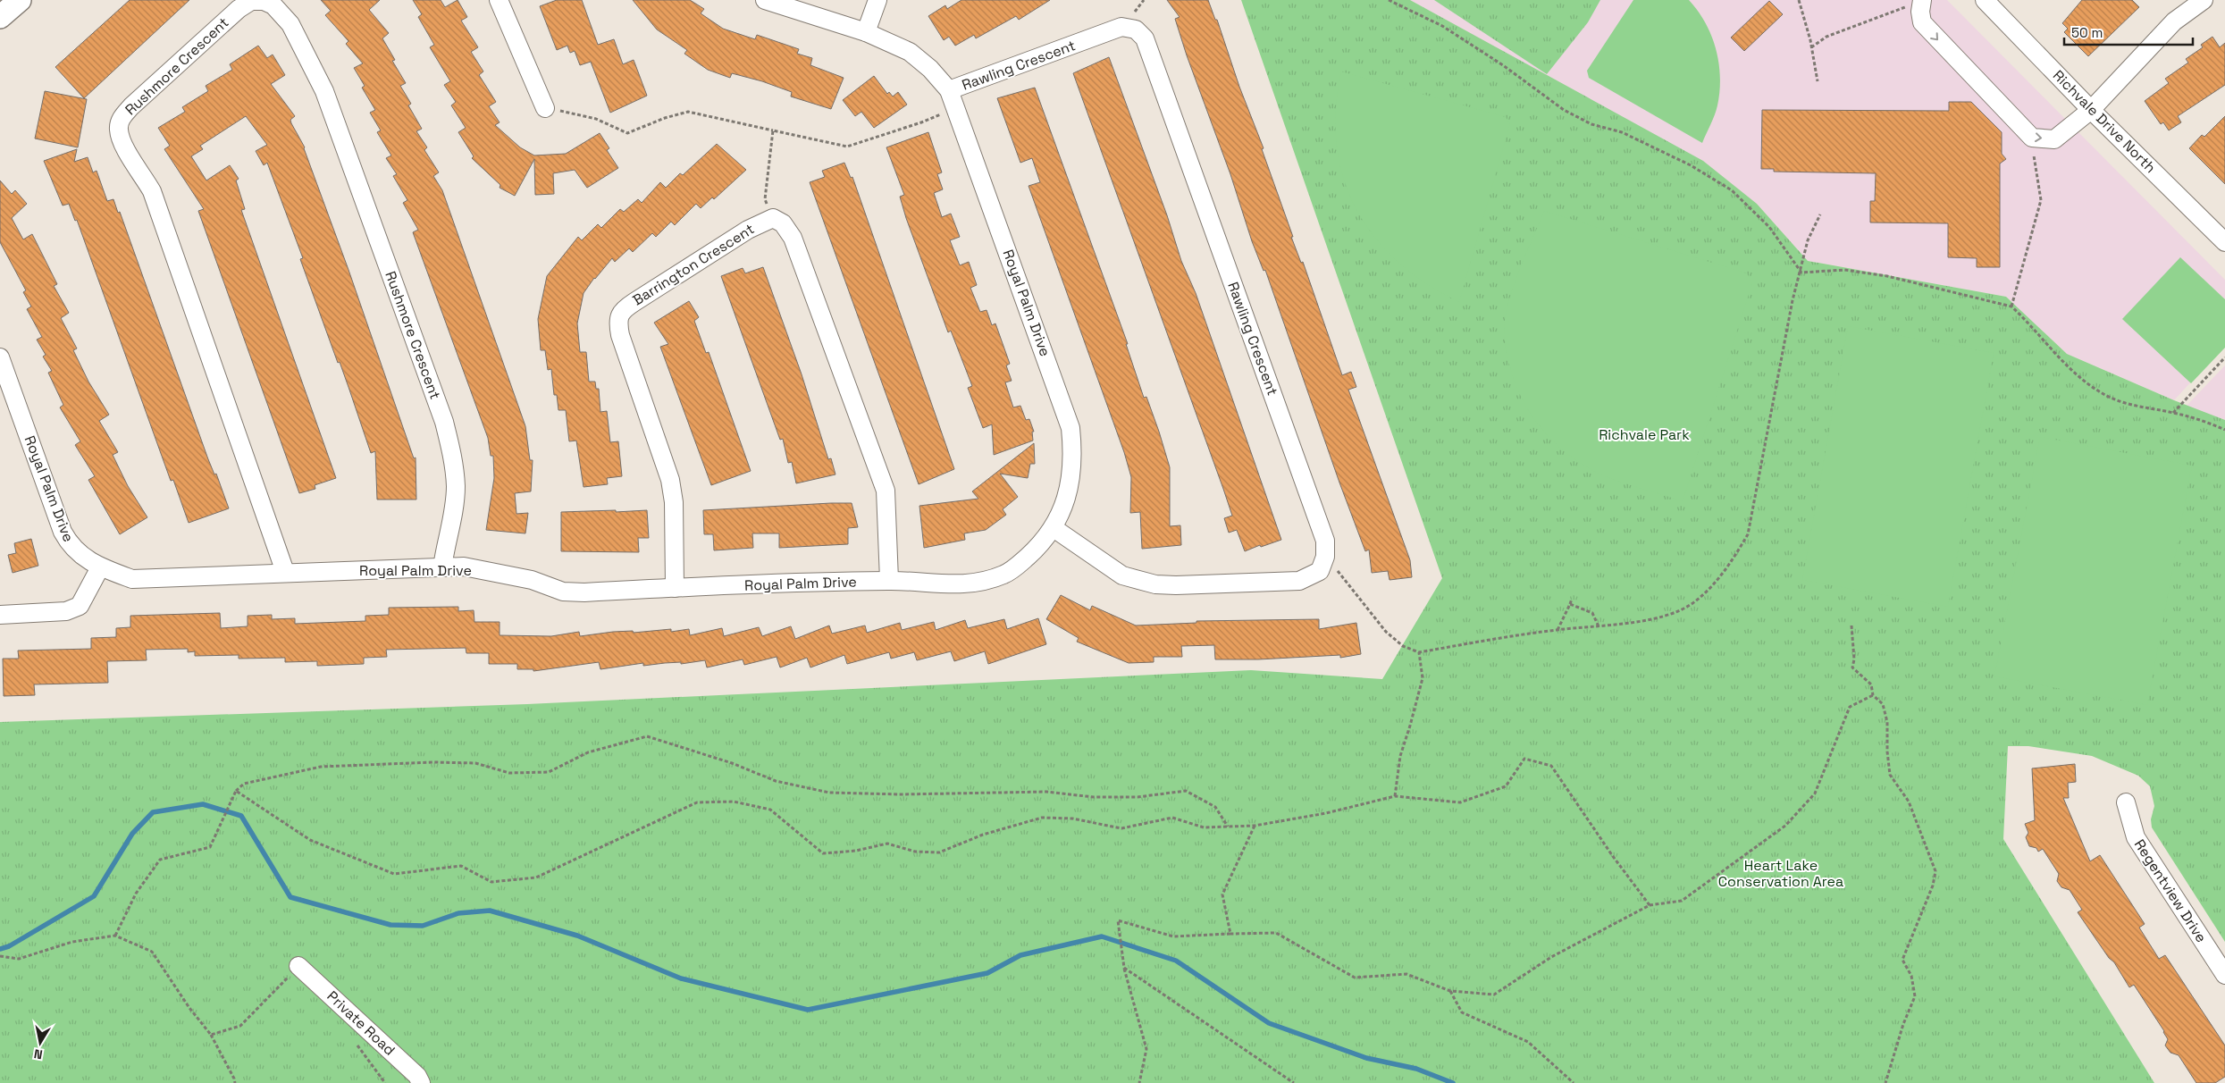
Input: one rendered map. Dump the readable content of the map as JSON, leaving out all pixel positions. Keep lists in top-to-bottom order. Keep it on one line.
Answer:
{"streets":{"street":["Rawling Crescent","Rushmore Crescent","Richvale Drive North","Barrington Crescent","Royal Palm Drive","Regentview Drive","Private Road"]},"crossings":[["Rawling Crescent","Royal Palm Drive"],["Rushmore Crescent","Royal Palm Drive"],["Barrington Crescent","Royal Palm Drive"]],"parks":["Richvale Park","Heart Lake Conservation Area"],"scale_bar":"50 m","north":"bottom"}
